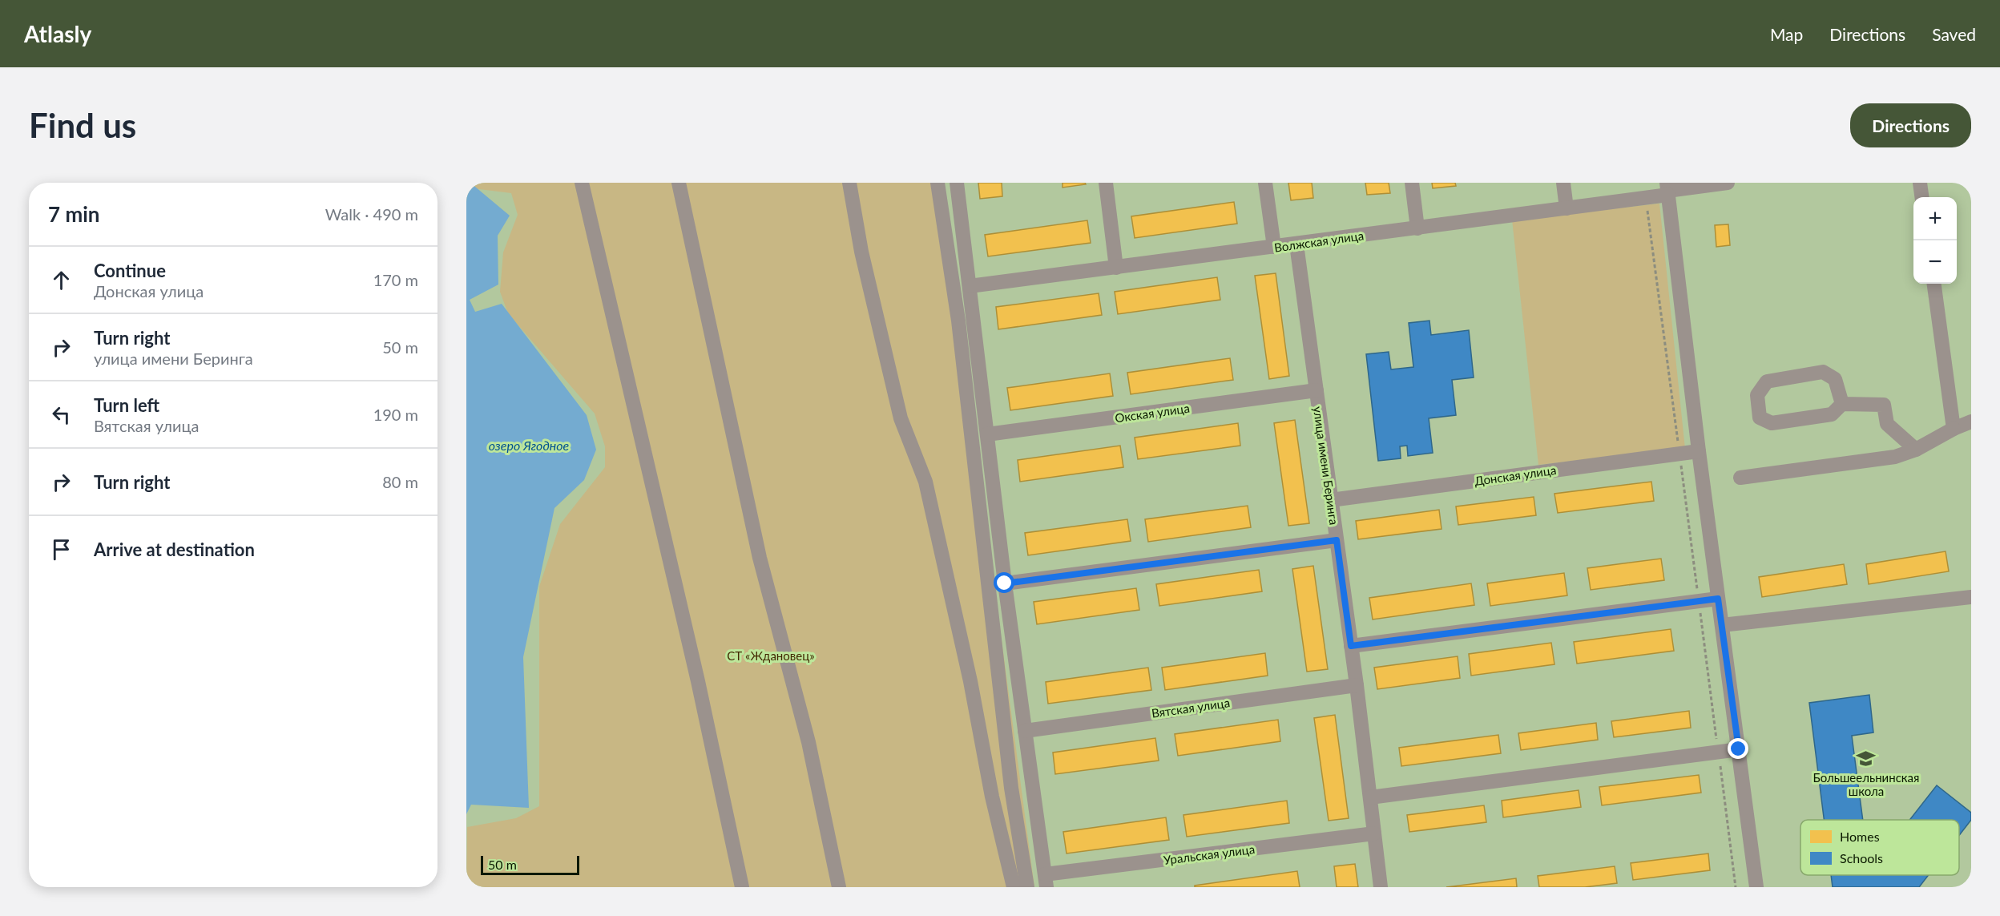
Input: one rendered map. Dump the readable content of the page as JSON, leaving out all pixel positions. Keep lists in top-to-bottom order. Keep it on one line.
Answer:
{"streets":{"street":["Волжская улица","Окская улица","улица имени Беринга","Донская улица","Вятская улица","Уральская улица"]},"crossings":[["Волжская улица","улица имени Беринга"],["Окская улица","улица имени Беринга"],["улица имени Беринга","Донская улица"],["улица имени Беринга","Вятская улица"],["улица имени Беринга","Уральская улица"]],"water":["озеро Ягодное"],"parks":["СТ «Ждановец»"],"places":{"school or university":["Большеельнинская школа"]},"legend":["Homes","Schools"],"scale_bar":"50 m","page":{"header":"Atlasly","nav":["Map","Directions","Saved"],"buttons":"Directions","title":"Find us","heading":["7 min","Walk · 490 m"],"map_buttons":["+","−"],"list":[["Continue","Донская улица","170 m"],["Turn right","улица имени Беринга","50 m"],["Turn left","Вятская улица","190 m"],["Turn right","80 m"],"Arrive at destination"],"scale":"50 m"}}
